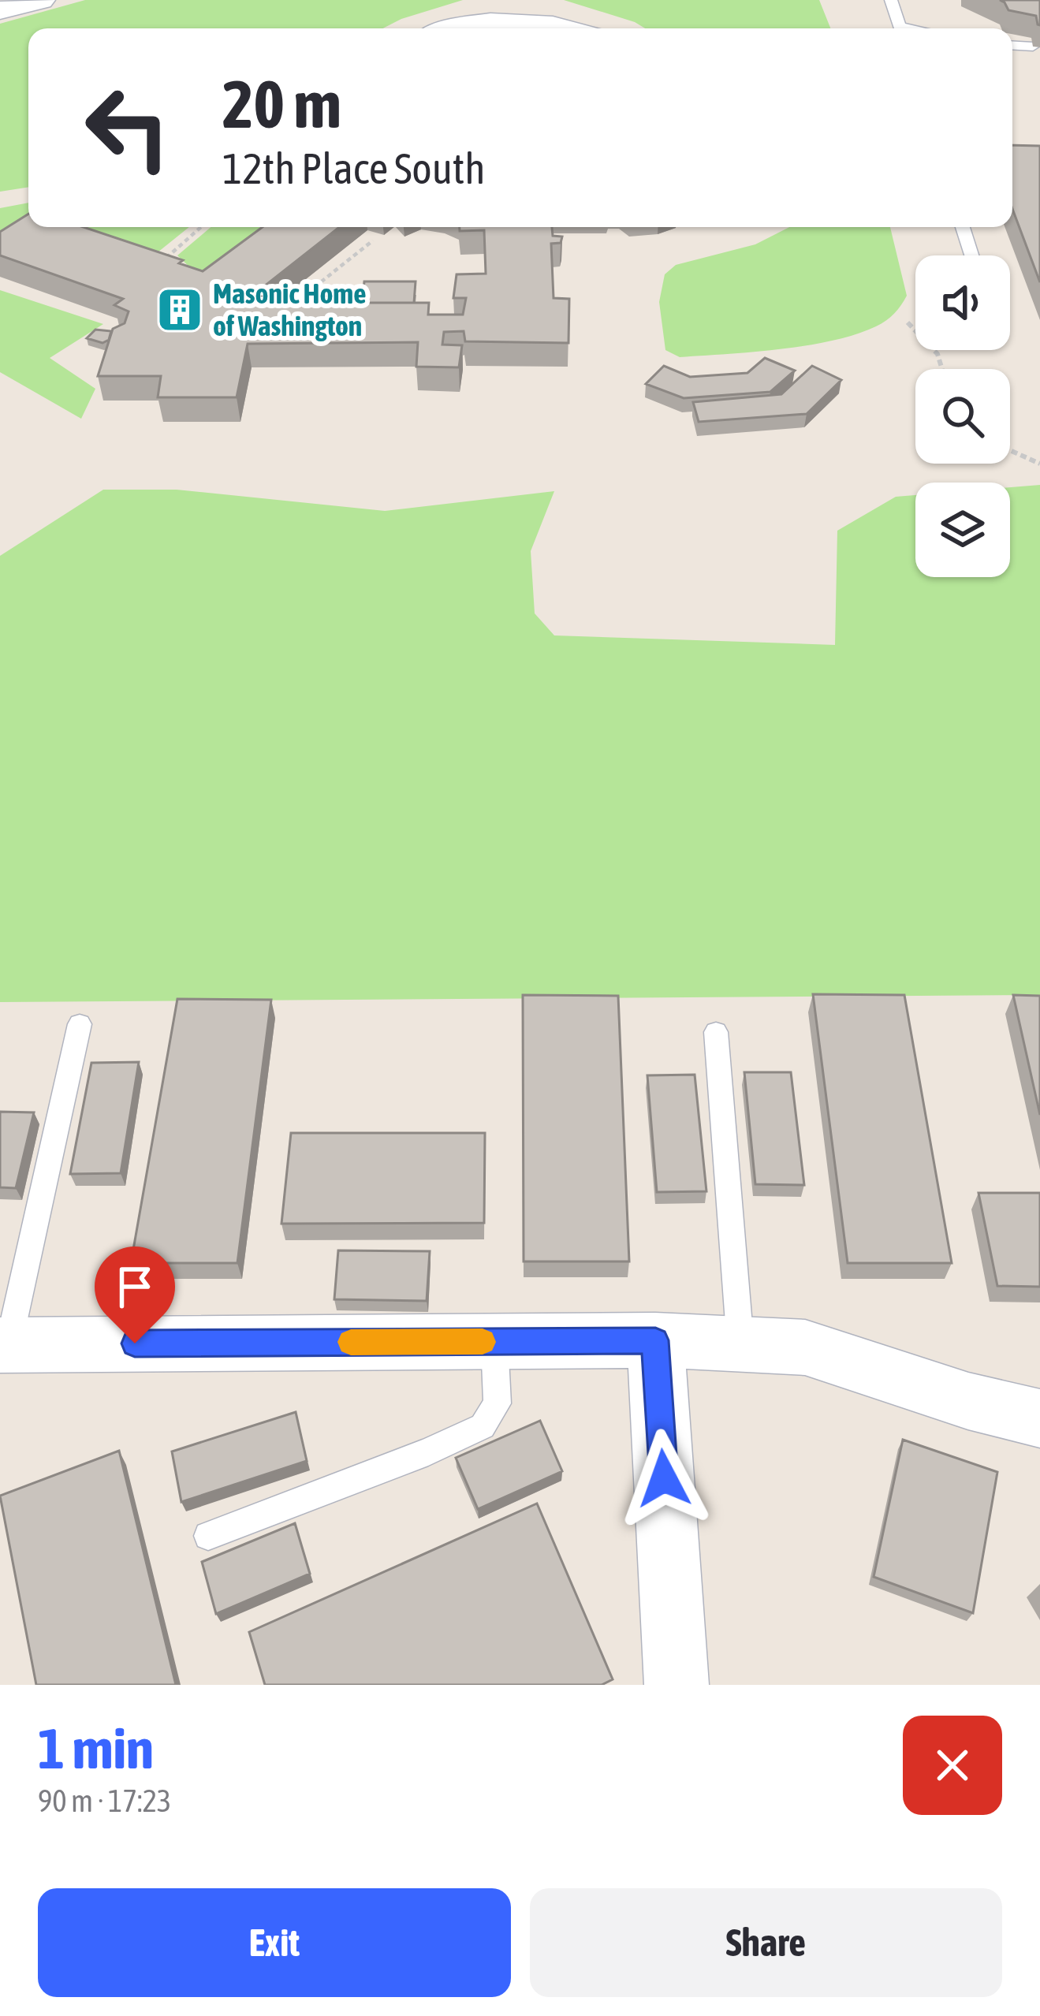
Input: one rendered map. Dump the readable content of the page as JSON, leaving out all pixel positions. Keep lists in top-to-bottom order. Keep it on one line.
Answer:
{"places":{"building":["Masonic Home of Washington"]},"page":{"turn":["20 m","12th Place South"],"heading":["1 min","90 m · 17:23"],"buttons":["Exit","Share"]}}
